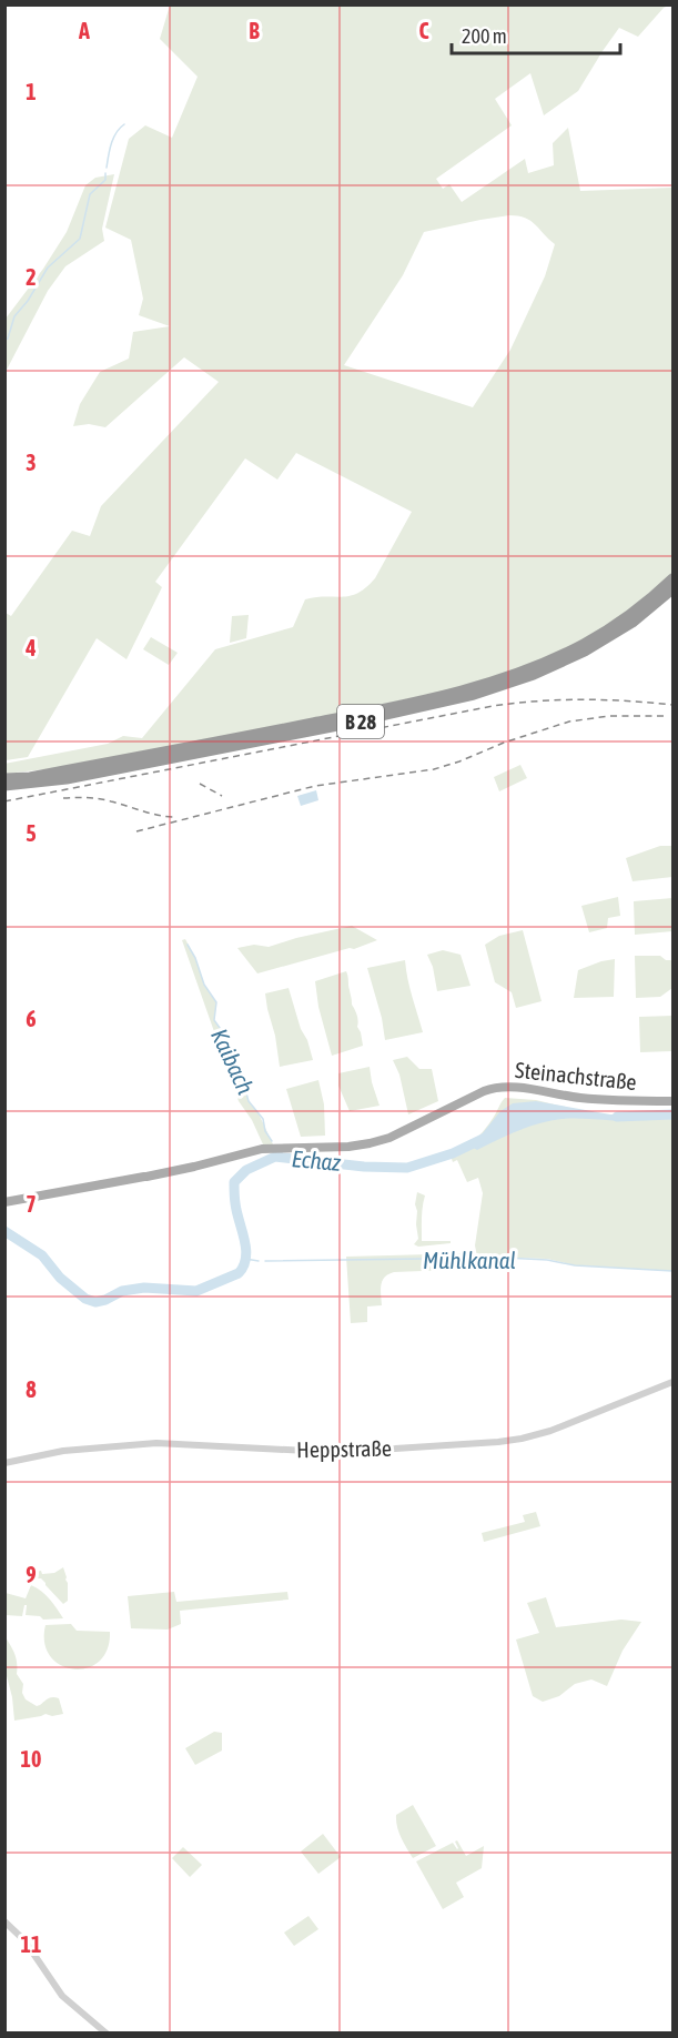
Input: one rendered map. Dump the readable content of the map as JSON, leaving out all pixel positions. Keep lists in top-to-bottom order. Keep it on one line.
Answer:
{"streets":{"highway":["B 28"],"main road":["Steinachstraße"],"street":["Heppstraße"]},"water":["Kaibach","Echaz","Mühlkanal"],"scale_bar":"200 m","grid":{"columns":["A","B","C"],"rows":["1","2","3","4","5","6","7","8","9","10","11"]}}
